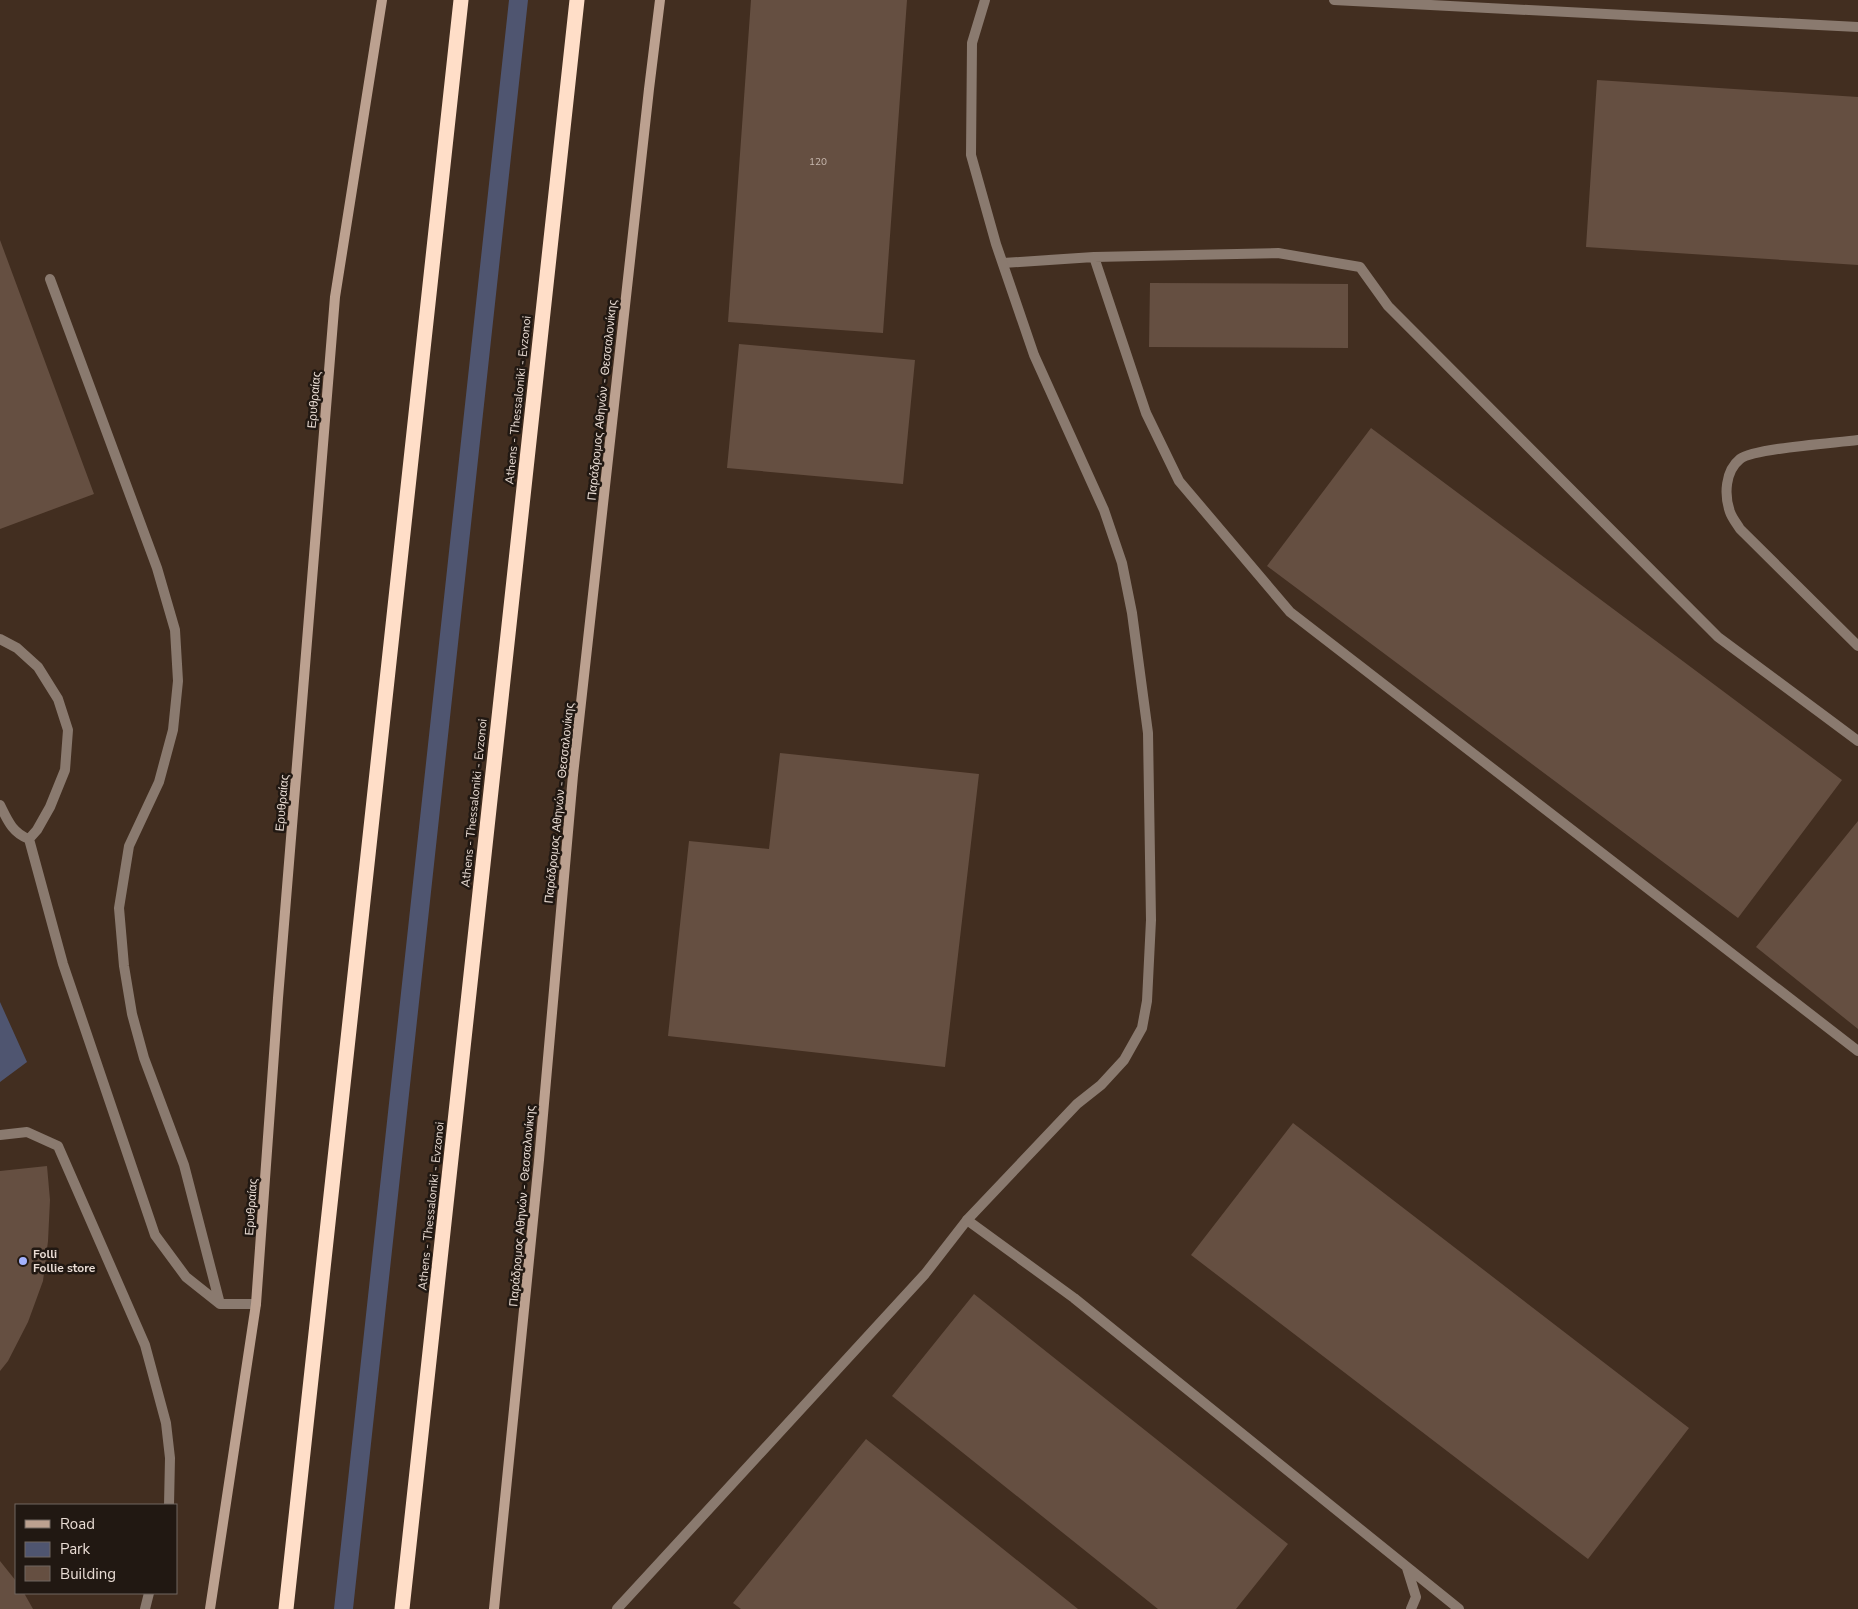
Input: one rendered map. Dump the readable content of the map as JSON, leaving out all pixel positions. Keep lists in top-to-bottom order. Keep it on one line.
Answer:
{"streets":{"highway":["Athens - Thessaloniki - Evzonoi"],"main road":["Ερυθραίας","Παράδρομος Αθηνών - Θεσσαλονίκης"]},"places":["Folli Follie store"],"house_numbers":["120"],"legend":["Road","Park","Building"]}
